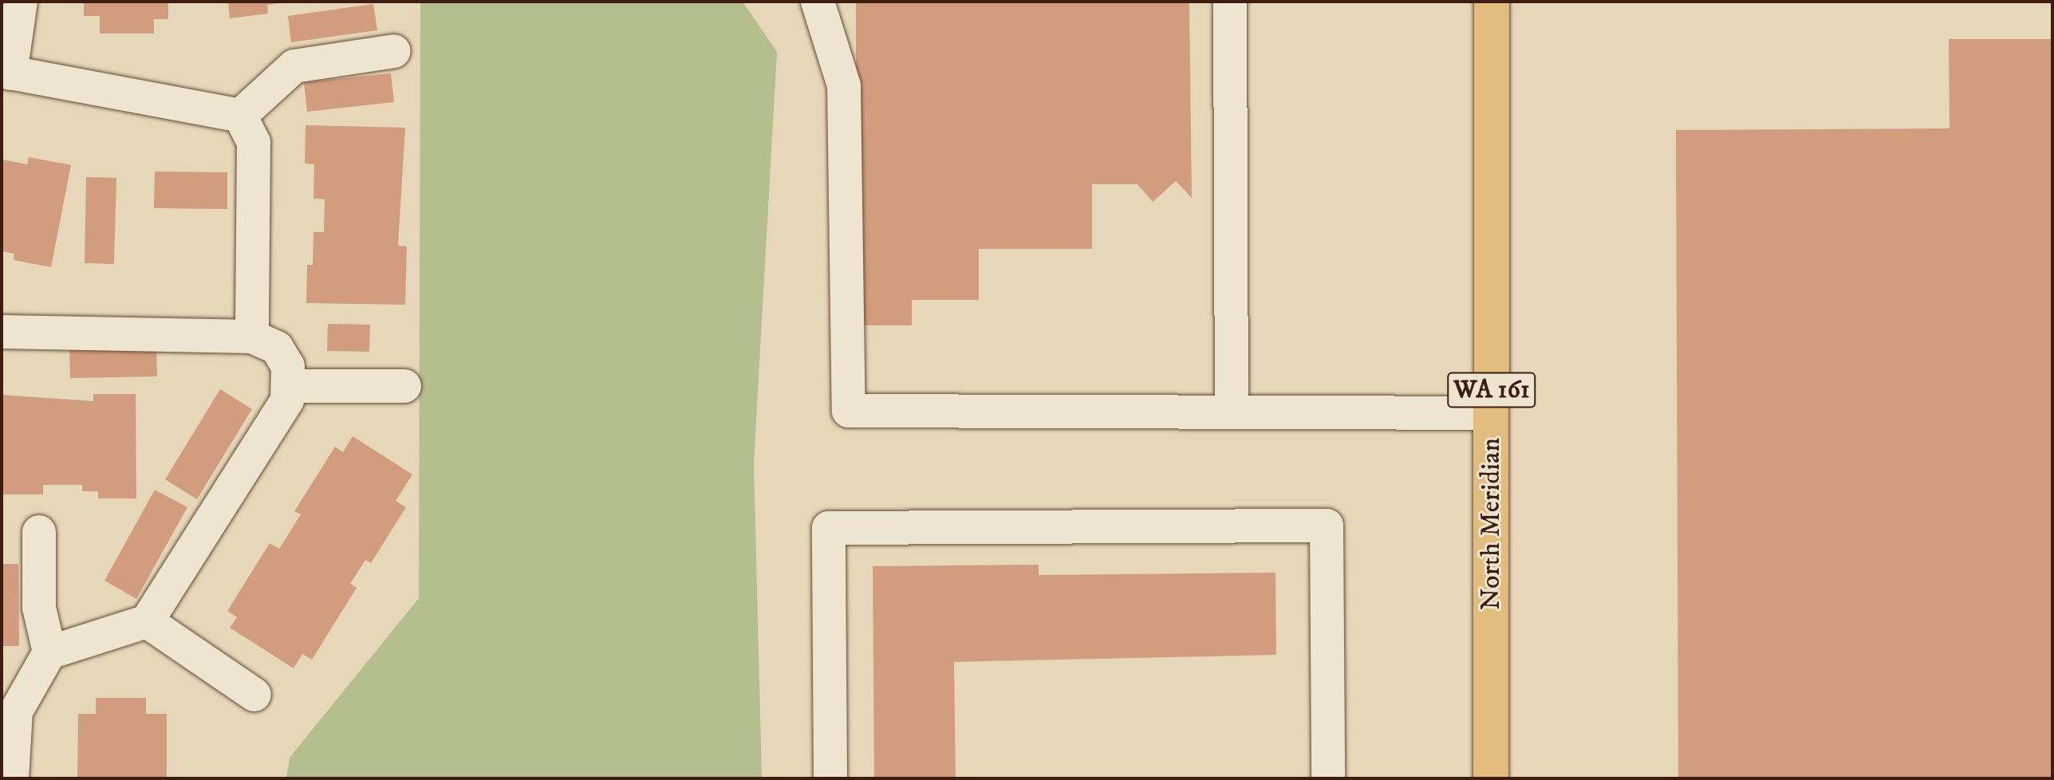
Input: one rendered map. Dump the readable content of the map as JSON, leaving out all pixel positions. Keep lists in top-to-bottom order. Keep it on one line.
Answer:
{"streets":{"main road":["WA 161","North Meridian"]}}
